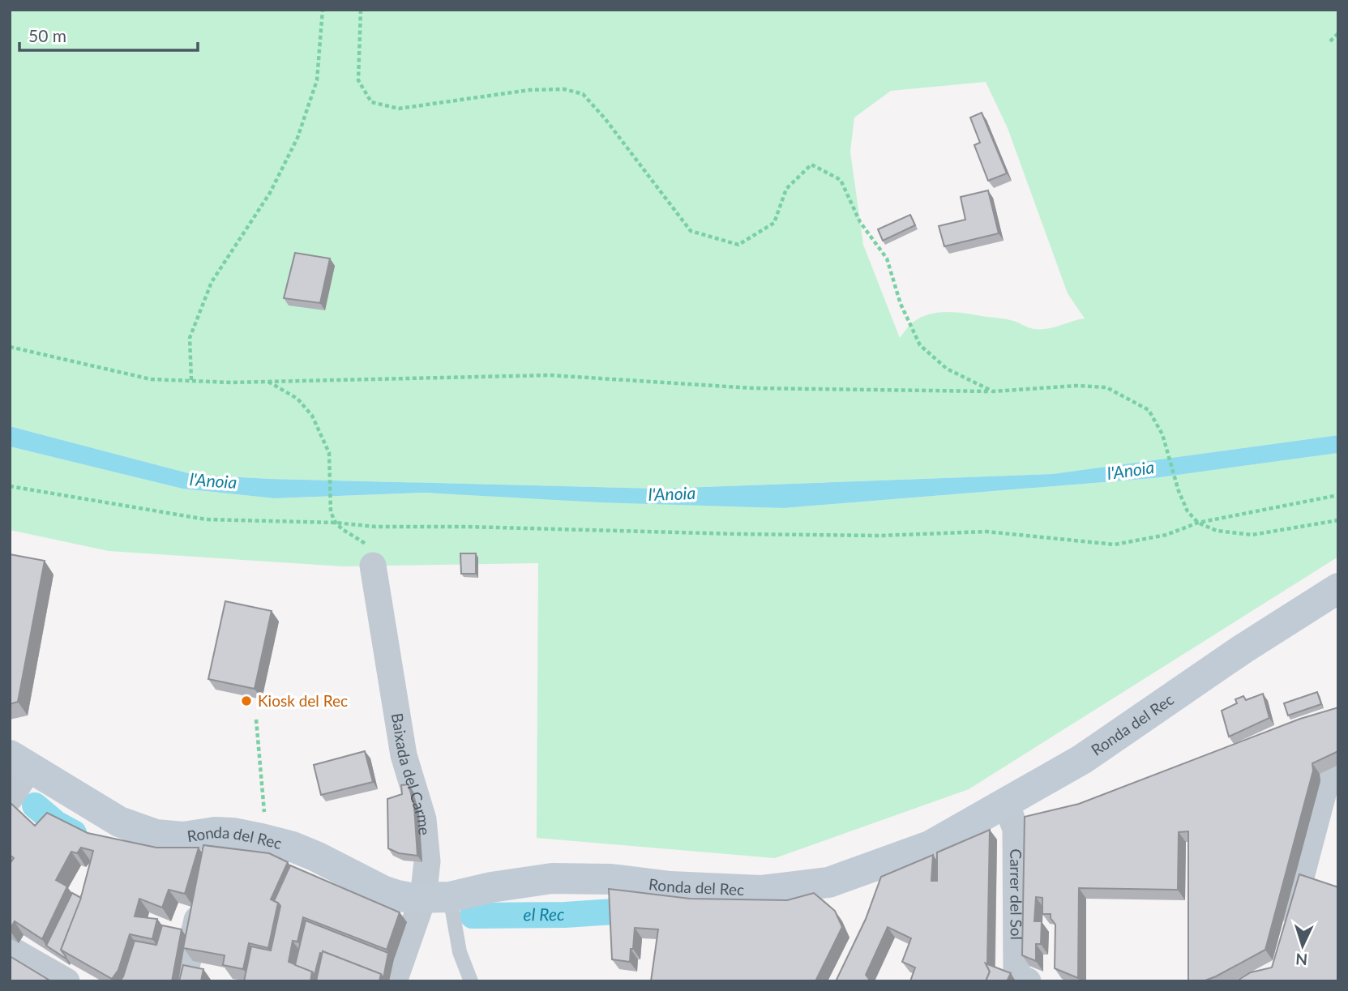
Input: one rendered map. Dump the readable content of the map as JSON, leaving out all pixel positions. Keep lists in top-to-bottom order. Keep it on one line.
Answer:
{"streets":{"street":["Ronda del Rec","Baixada del Carme","Carrer del Sol"]},"crossings":[["Ronda del Rec","Baixada del Carme"],["Ronda del Rec","Carrer del Sol"]],"water":["l'Anoia","el Rec"],"places":["Kiosk del Rec"],"scale_bar":"50 m","north":"bottom"}
